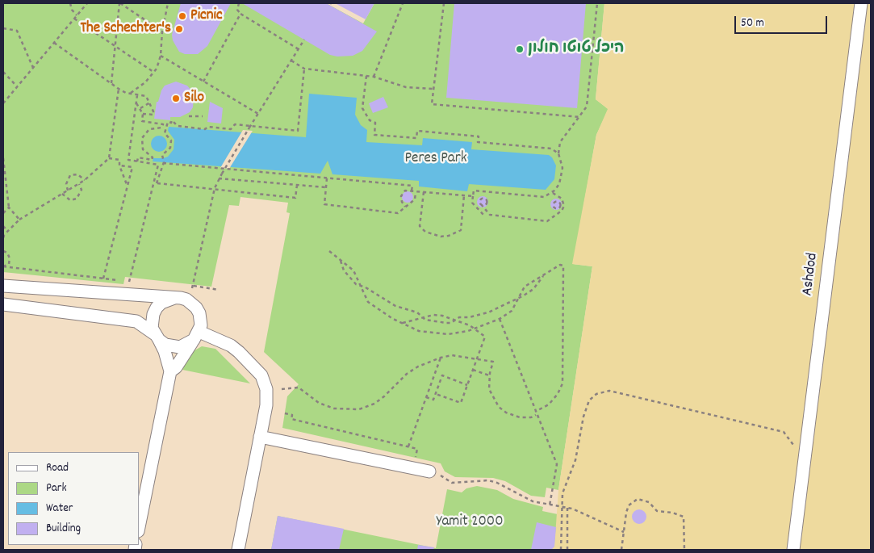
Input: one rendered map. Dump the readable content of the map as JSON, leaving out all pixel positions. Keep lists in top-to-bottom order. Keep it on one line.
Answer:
{"streets":{"street":["Ashdod"]},"parks":["Peres Park","Yamit 2000"],"places":["Picnic","The Schechter's","היכל טוטו חולון","Silo"],"legend":["Road","Park","Water","Building"],"scale_bar":"50 m"}
